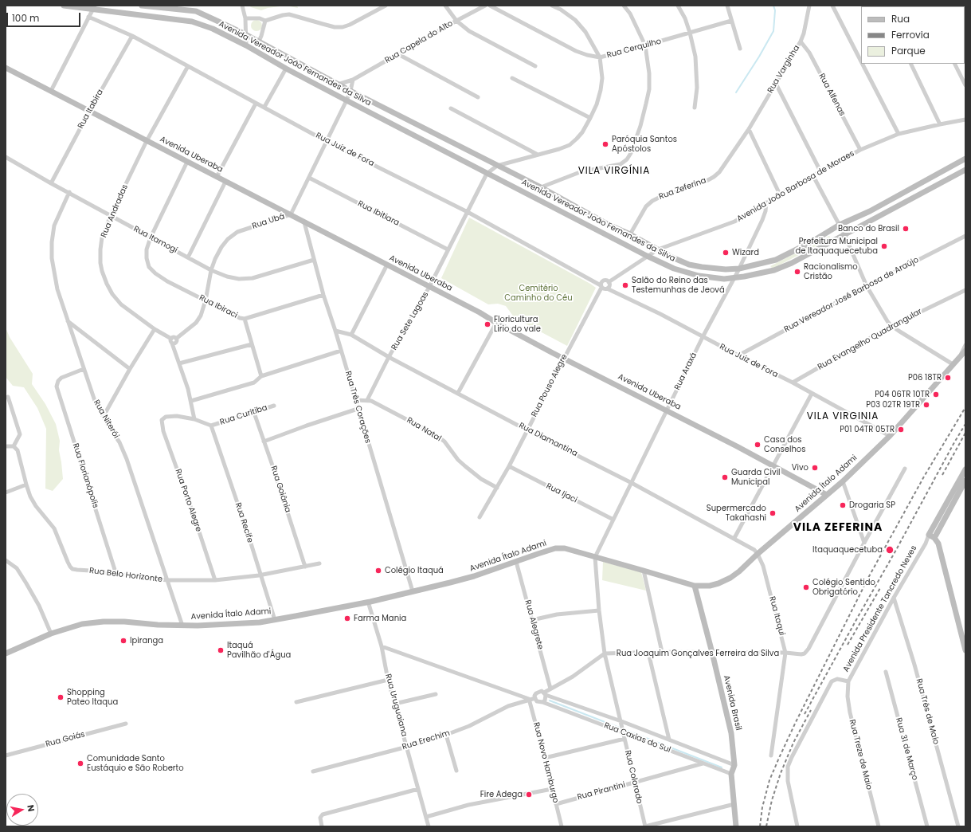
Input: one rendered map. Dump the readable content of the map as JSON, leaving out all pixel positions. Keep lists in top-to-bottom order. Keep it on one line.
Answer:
{"streets":{"main road":["Avenida Vereador João Fernandes da Silva","Avenida Uberaba","Avenida Ítalo Adami","Avenida Presidente Tancredo Neves","Avenida Brasil"],"street":["Rua Capela do Alto","Rua Cerquilho","Rua Varginha","Rua Alfenas","Rua Itabira","Rua Juiz de Fora","Avenida João Barbosa de Moraes","Rua Zeferina","Rua Andradas","Rua Ibitiara","Rua Ubá","Rua Itamogi","Rua Vereador José Barbosa de Araújo","Rua Ibiraci","Rua Sete Lagoas","Rua Evangelho Quadrangular","Rua Araxá","Rua Pouso Alegre","Rua Três Corações","Rua Curitiba","Rua Niterói","Rua Natal","Rua Diamantina","Rua Florianópolis","Rua Goiânia","Rua Ijaci","Rua Porto Alegre","Rua Recife","Rua Belo Horizonte","Rua Itaqui","Rua Alegrete","Rua Joaquim Gonçalves Ferreira da Silva","Rua Uruguaiana","Rua Três de Maio","Rua Caxias do Sul","Rua Goiás","Rua Erechim","Rua 31 de Março","Rua Treze de Maio","Rua Novo Hamburgo","Rua Colorado","Rua Pirantini"]},"crossings":[["Rua Capela do Alto","Avenida Vereador João Fernandes da Silva"],["Avenida Vereador João Fernandes da Silva","Avenida João Barbosa de Moraes"],["Avenida Vereador João Fernandes da Silva","Rua Zeferina"],["Avenida Vereador João Fernandes da Silva","Rua Ubá"],["Avenida Vereador João Fernandes da Silva","Rua Sete Lagoas"],["Avenida Vereador João Fernandes da Silva","Rua Araxá"],["Rua Varginha","Rua Alfenas"],["Rua Varginha","Rua Zeferina"],["Rua Alfenas","Avenida João Barbosa de Moraes"],["Rua Itabira","Rua Juiz de Fora"],["Rua Itabira","Avenida Uberaba"],["Rua Itabira","Rua Itamogi"],["Rua Juiz de Fora","Rua Andradas"],["Rua Juiz de Fora","Rua Ubá"],["Rua Juiz de Fora","Rua Vereador José Barbosa de Araújo"],["Rua Juiz de Fora","Rua Sete Lagoas"],["Rua Juiz de Fora","Rua Evangelho Quadrangular"],["Rua Juiz de Fora","Rua Araxá"],["Rua Juiz de Fora","Rua Pouso Alegre"],["Rua Juiz de Fora","Avenida Ítalo Adami"],["Avenida Uberaba","Rua Andradas"],["Avenida Uberaba","Rua Ubá"],["Avenida Uberaba","Rua Ibiraci"],["Avenida Uberaba","Rua Sete Lagoas"],["Avenida Uberaba","Rua Araxá"],["Avenida Uberaba","Rua Pouso Alegre"],["Avenida Uberaba","Rua Três Corações"],["Avenida Uberaba","Avenida Ítalo Adami"],["Avenida João Barbosa de Moraes","Rua Araxá"],["Rua Andradas","Rua Ubá"],["Rua Andradas","Rua Itamogi"],["Rua Ibitiara","Rua Ubá"],["Rua Ibitiara","Rua Sete Lagoas"],["Rua Ubá","Rua Itamogi"],["Rua Ubá","Rua Ibiraci"],["Rua Itamogi","Rua Ibiraci"],["Rua Itamogi","Rua Três Corações"],["Rua Itamogi","Rua Niterói"],["Rua Ibiraci","Rua Três Corações"],["Rua Sete Lagoas","Rua Natal"],["Rua Sete Lagoas","Rua Diamantina"],["Rua Araxá","Rua Diamantina"],["Rua Araxá","Avenida Ítalo Adami"],["Rua Araxá","Rua Ijaci"],["Rua Araxá","Rua Colorado"],["Rua Pouso Alegre","Rua Natal"],["Rua Pouso Alegre","Rua Diamantina"],["Rua Pouso Alegre","Rua Ijaci"],["Rua Três Corações","Rua Natal"],["Rua Três Corações","Rua Diamantina"],["Rua Três Corações","Avenida Ítalo Adami"],["Rua Curitiba","Rua Goiânia"],["Rua Curitiba","Rua Porto Alegre"],["Rua Curitiba","Rua Recife"],["Rua Niterói","Rua Florianópolis"],["Rua Niterói","Avenida Ítalo Adami"],["Rua Niterói","Rua Belo Horizonte"],["Rua Diamantina","Avenida Ítalo Adami"],["Rua Diamantina","Rua Itaqui"],["Rua Florianópolis","Rua Belo Horizonte"],["Avenida Ítalo Adami","Rua Recife"],["Avenida Ítalo Adami","Rua Itaqui"],["Avenida Ítalo Adami","Rua Alegrete"],["Avenida Ítalo Adami","Avenida Brasil"],["Avenida Ítalo Adami","Rua Uruguaiana"],["Avenida Ítalo Adami","Rua Colorado"],["Rua Goiânia","Rua Belo Horizonte"],["Rua Porto Alegre","Rua Belo Horizonte"],["Rua Recife","Rua Belo Horizonte"],["Avenida Presidente Tancredo Neves","Rua Três de Maio"],["Avenida Presidente Tancredo Neves","Rua Treze de Maio"],["Rua Itaqui","Rua Joaquim Gonçalves Ferreira da Silva"],["Rua Alegrete","Rua Joaquim Gonçalves Ferreira da Silva"],["Rua Joaquim Gonçalves Ferreira da Silva","Avenida Brasil"],["Rua Joaquim Gonçalves Ferreira da Silva","Rua Caxias do Sul"],["Rua Joaquim Gonçalves Ferreira da Silva","Rua Erechim"],["Rua Joaquim Gonçalves Ferreira da Silva","Rua Colorado"],["Avenida Brasil","Rua Caxias do Sul"],["Rua Uruguaiana","Rua Erechim"],["Rua Caxias do Sul","Rua Erechim"],["Rua Caxias do Sul","Rua Colorado"],["Rua Caxias do Sul","Rua Pirantini"],["Rua Erechim","Rua Novo Hamburgo"],["Rua Novo Hamburgo","Rua Pirantini"],["Rua Colorado","Rua Pirantini"]],"districts":["VILA VIRGÍNIA","VILA VIRGINIA","VILA ZEFERINA"],"parks":["Cemitério Caminho do Céu"],"places":["Paróquia Santos Apóstolos","Banco do Brasil","Prefeitura Municipal de Itaquaquecetuba","Wizard","Racionalismo Cristão","Salão do Reino das Testemunhas de Jeová","Floricultura Lirio do vale","P06 18TR","P04 06TR 10TR","P03 02TR 19TR","P01 04TR 05TR","Casa dos Conselhos","Vivo","Guarda Civil Municipal","Drogaria SP","Supermercado Takahashi","Itaquaquecetuba","Colégio Itaquá","Colégio Sentido Obrigatório","Farma Mania","Ipiranga","Itaquá Pavilhão d'Água","Shopping Pateo Itaqua","Comunidade Santo Eustáquio e São Roberto","Fire Adega"],"legend":["Rua","Ferrovia","Parque"],"scale_bar":"100 m","north":"right"}
